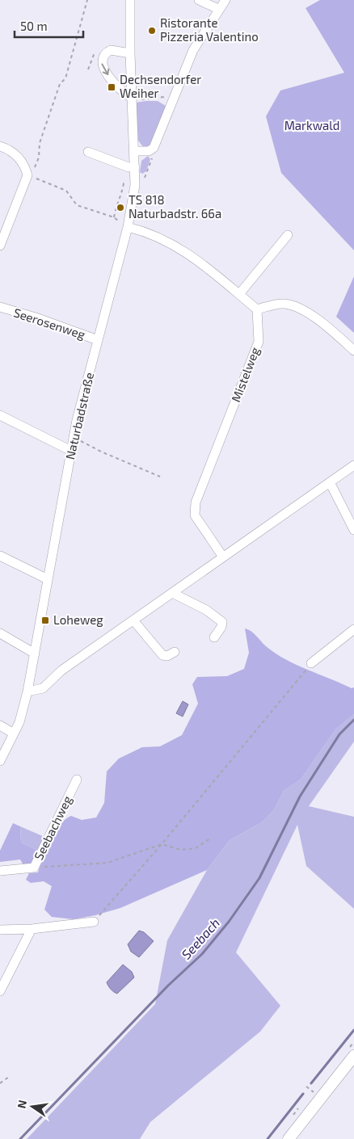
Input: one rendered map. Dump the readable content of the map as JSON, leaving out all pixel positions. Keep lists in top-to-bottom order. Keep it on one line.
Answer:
{"streets":{"street":["Seerosenweg","Mistelweg","Naturbadstraße","Seebachweg"]},"crossings":[["Seerosenweg","Naturbadstraße"]],"water":["Seebach"],"parks":["Markwald"],"places":{"other":["Ristorante Pizzeria Valentino","TS 818 Naturbadstr. 66a"],"transit":["Dechsendorfer Weiher","Loheweg"]},"scale_bar":"50 m","north":"left"}
